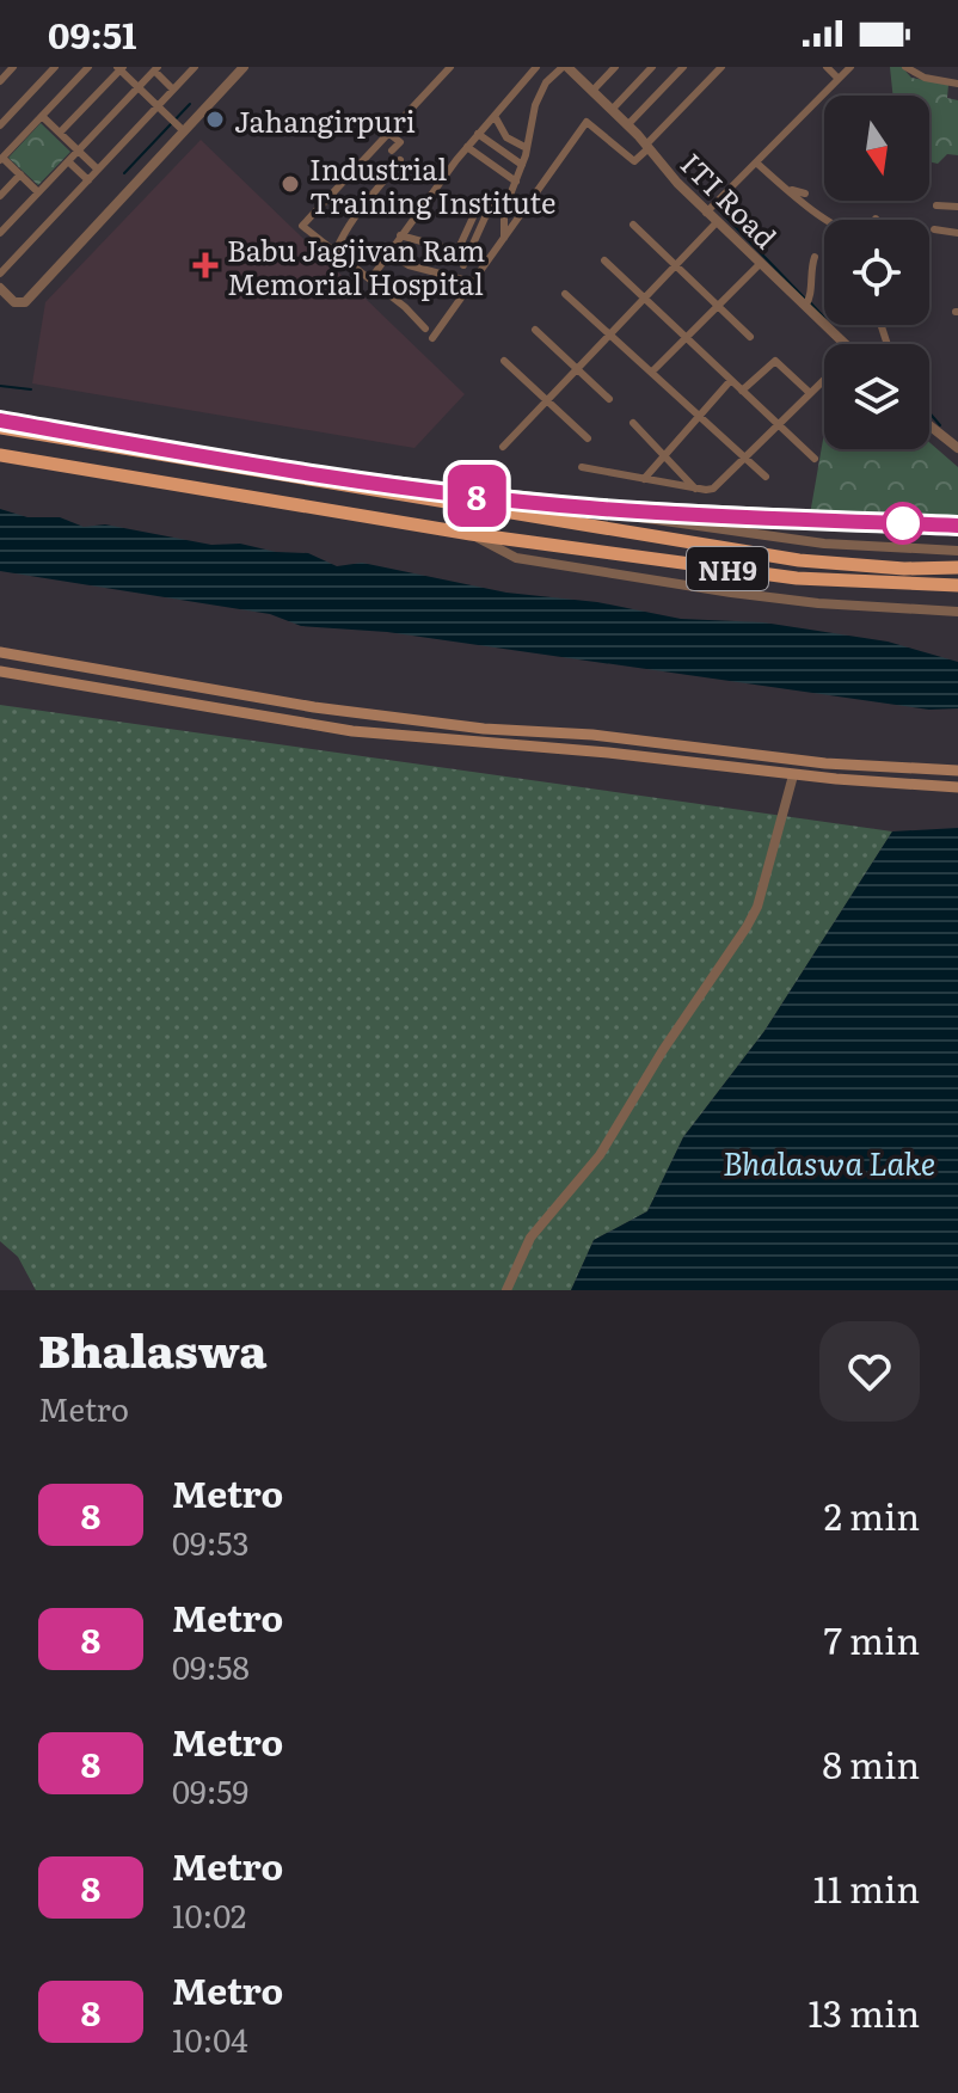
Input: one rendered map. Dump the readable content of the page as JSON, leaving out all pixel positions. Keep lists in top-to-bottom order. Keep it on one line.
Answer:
{"streets":{"highway":["NH9"],"street":["ITI Road"]},"water":["Bhalaswa Lake"],"places":{"other":["Jahangirpuri","Industrial Training Institute"],"health":["Babu Jagjivan Ram Memorial Hospital"]},"lines":["metro line 8"],"north":"bottom","page":{"status":"09:51","on_map":"8","heading":["Bhalaswa","Metro"],"list":[{"mark":"8","name":"Metro","note":"09:53","value":"2 min"},{"mark":"8","name":"Metro","note":"09:58","value":"7 min"},{"mark":"8","name":"Metro","note":"09:59","value":"8 min"},{"mark":"8","name":"Metro","note":"10:02","value":"11 min"},{"mark":"8","name":"Metro","note":"10:04","value":"13 min"}]}}
